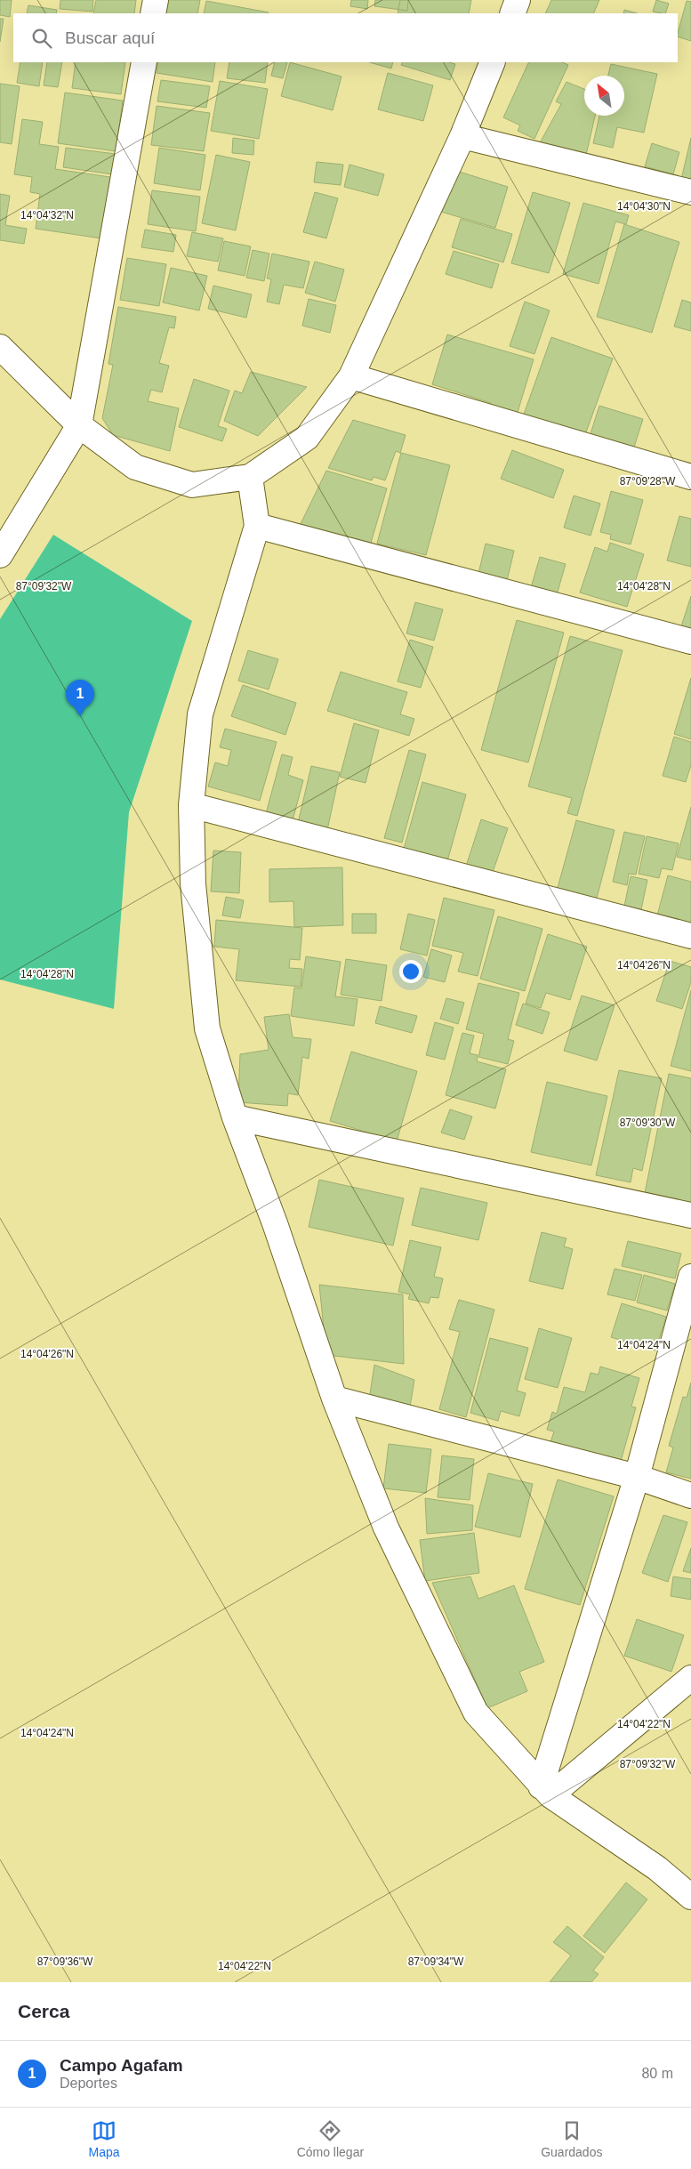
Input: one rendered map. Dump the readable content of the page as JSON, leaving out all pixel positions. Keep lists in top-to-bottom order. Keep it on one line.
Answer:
{"north":"top left","page":{"search":"Buscar aquí","pins":"1","heading":"Cerca","list":[{"mark":"1","name":"Campo Agafam","note":"Deportes","value":"80 m"}],"nav":["Mapa","Cómo llegar","Guardados"]},"coordinates":["14°04'30\"N","14°04'32\"N","87°09'28\"W","87°09'32\"W","14°04'28\"N","14°04'26\"N","87°09'30\"W","14°04'24\"N","14°04'22\"N","87°09'36\"W","87°09'34\"W"]}
